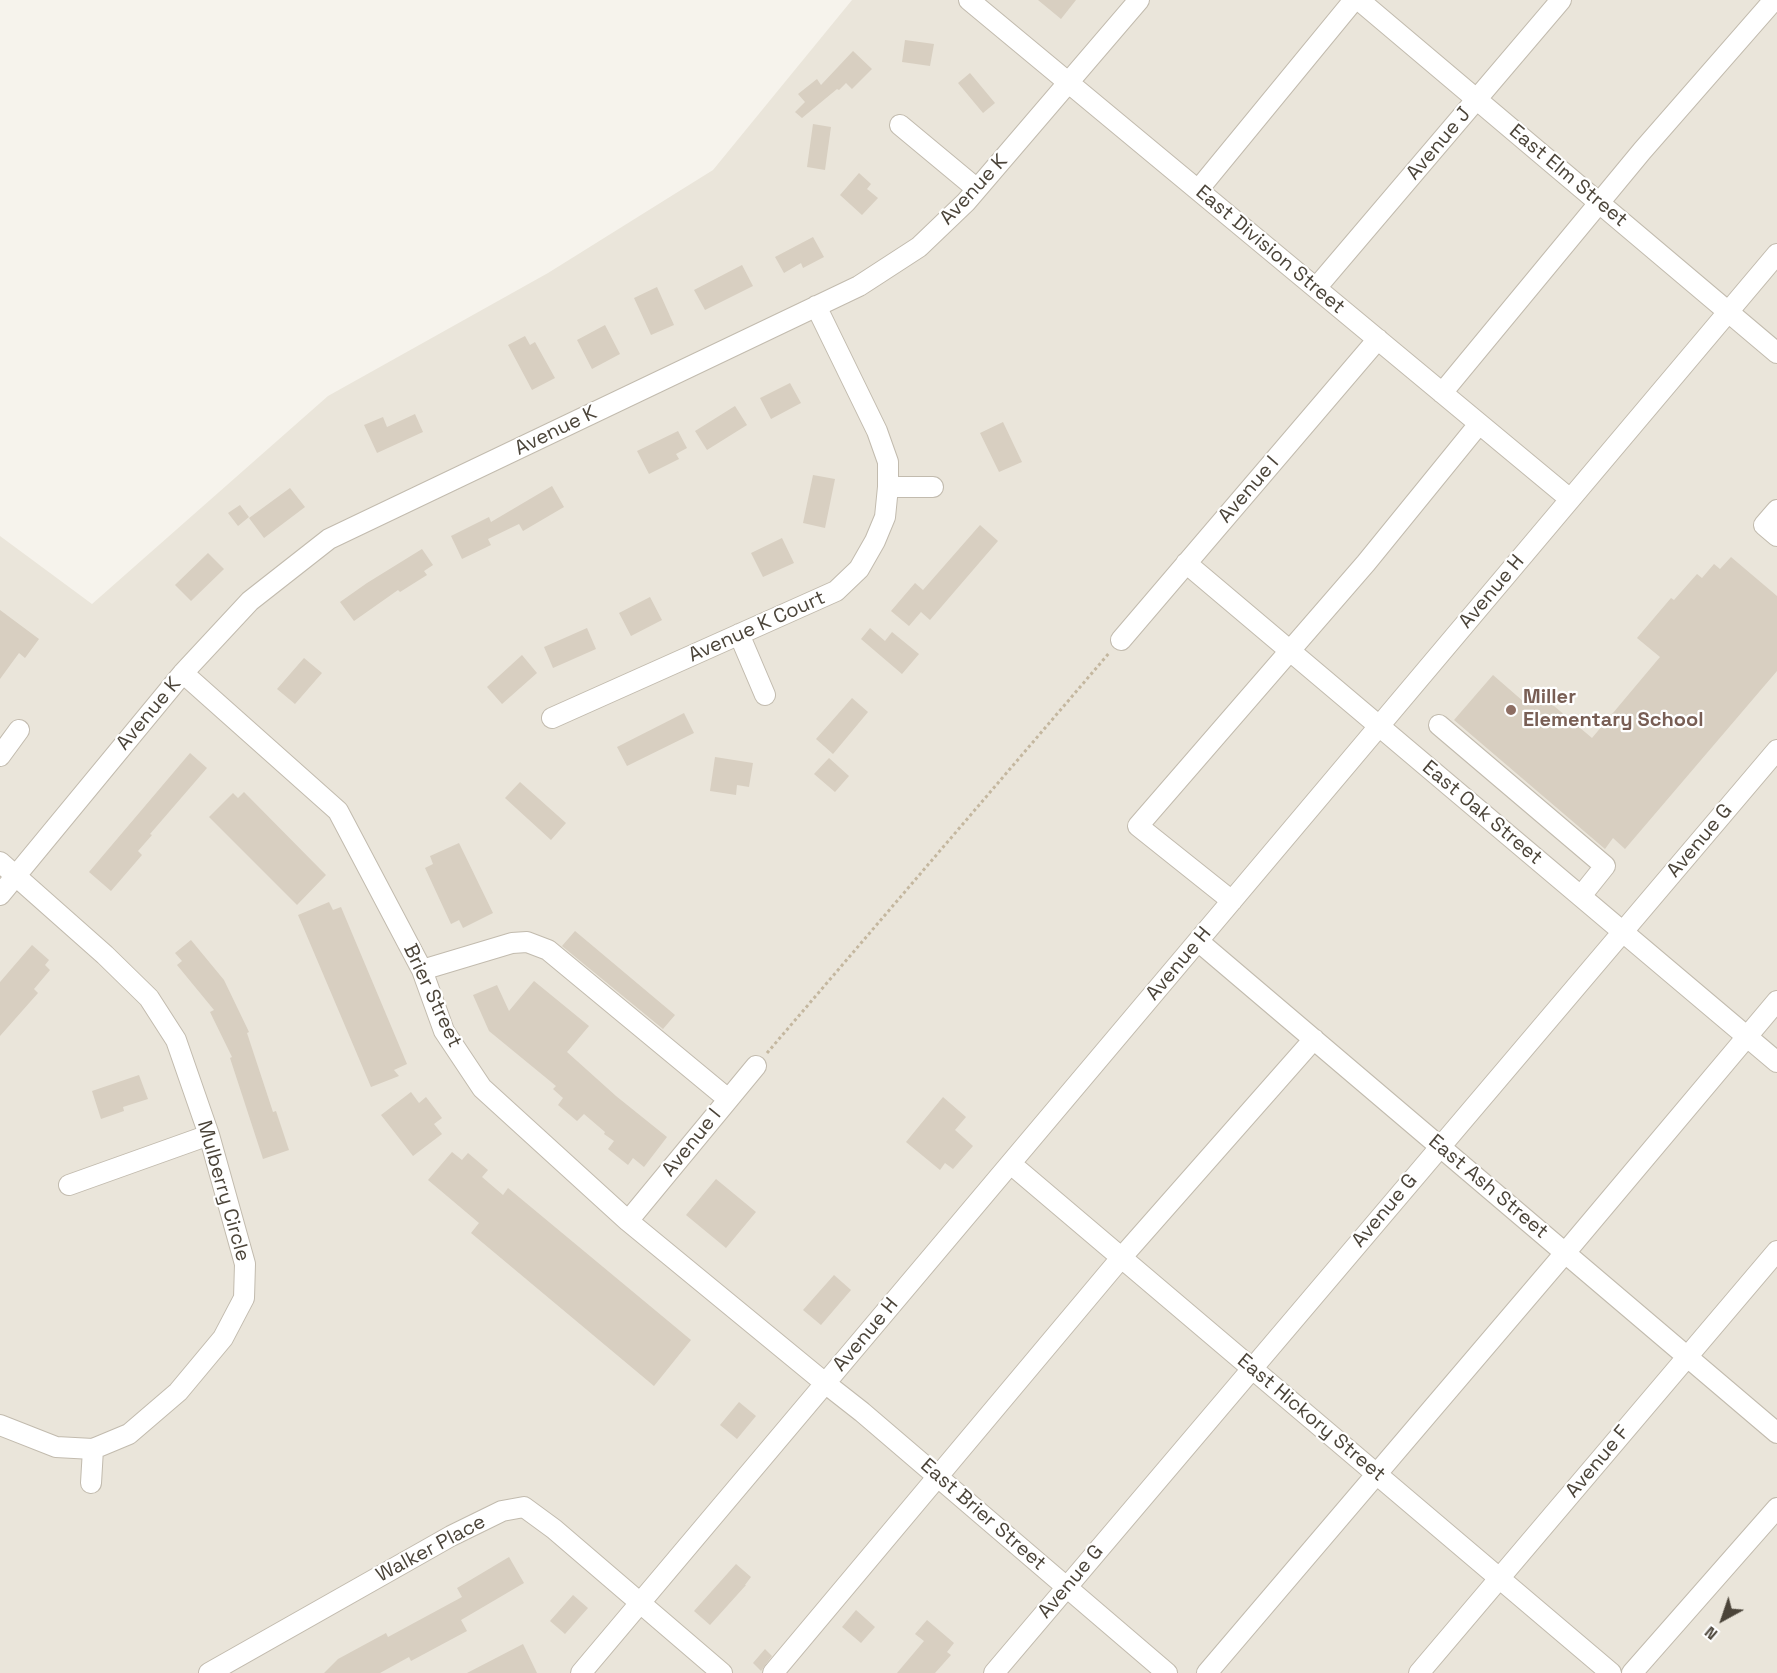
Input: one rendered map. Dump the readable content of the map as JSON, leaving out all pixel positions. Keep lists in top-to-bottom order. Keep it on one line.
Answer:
{"streets":{"street":["Avenue J","East Elm Street","Avenue K","East Division Street","Avenue I","Avenue H","Avenue K Court","East Oak Street","Avenue G","Brier Street","East Ash Street","Mulberry Circle","East Hickory Street","Avenue F","East Brier Street","Walker Place"]},"crossings":[["Avenue J","East Elm Street"],["Avenue J","East Division Street"],["East Elm Street","Avenue H"],["Avenue K","East Division Street"],["Avenue K","Avenue K Court"],["Avenue K","Brier Street"],["Avenue K","Mulberry Circle"],["East Division Street","Avenue I"],["East Division Street","Avenue H"],["Avenue I","East Oak Street"],["Avenue I","Brier Street"],["Avenue H","East Oak Street"],["Avenue H","Brier Street"],["Avenue H","East Ash Street"],["Avenue H","East Hickory Street"],["Avenue H","East Brier Street"],["Avenue H","Walker Place"],["East Oak Street","Avenue G"],["Avenue G","East Ash Street"],["Avenue G","East Hickory Street"],["Avenue G","East Brier Street"],["Brier Street","East Brier Street"],["East Ash Street","Avenue F"],["East Hickory Street","Avenue F"]],"places":["Miller Elementary School"],"north":"bottom left"}
